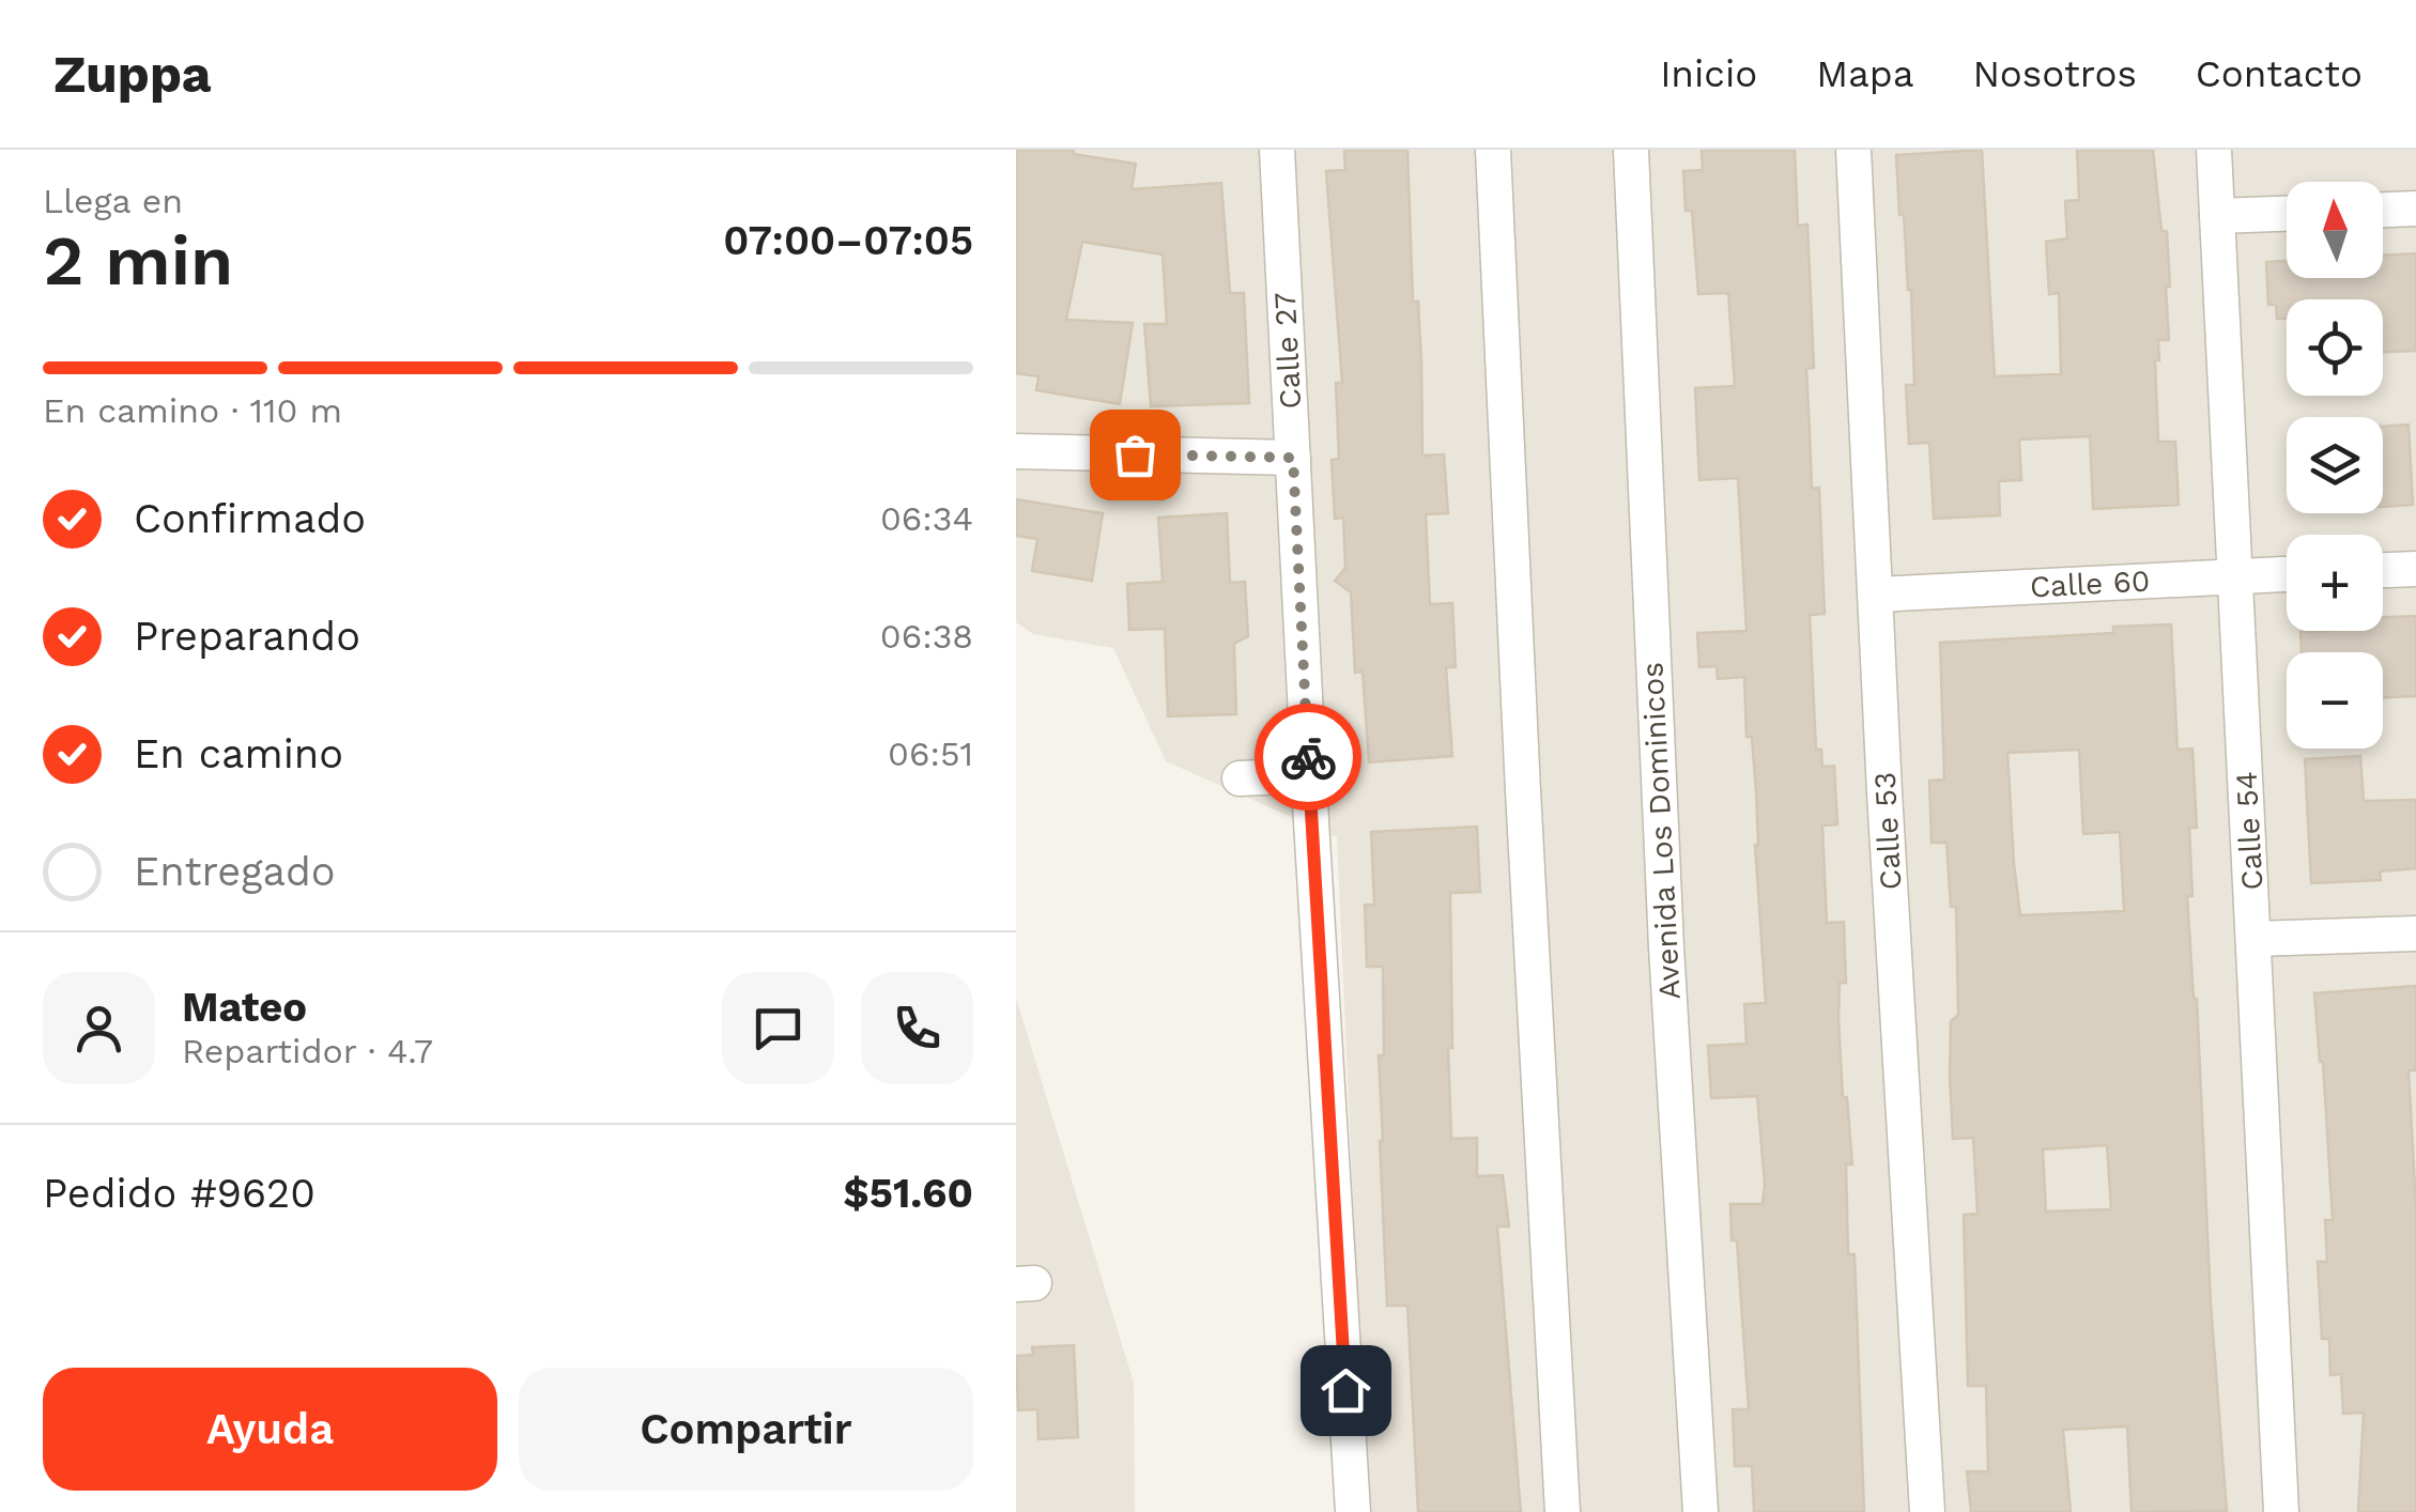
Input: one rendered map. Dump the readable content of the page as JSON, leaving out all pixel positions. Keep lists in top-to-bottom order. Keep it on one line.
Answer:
{"streets":{"street":["Calle 27","Calle 60","Avenida Los Dominicos","Calle 53","Calle 54"]},"crossings":[["Calle 60","Calle 53"],["Calle 60","Calle 54"]],"north":"top","page":{"header":"Zuppa","nav":["Inicio","Mapa","Nosotros","Contacto"],"heading":["2 min","Llega en","07:00–07:05"],"panel":["Mateo","Repartidor · 4.7","Pedido #9620","$51.60"],"map_buttons":["+","−"],"bar":"En camino · 110 m","list":[["Confirmado","06:34"],["Preparando","06:38"],["En camino","06:51"],"Entregado"],"buttons":["Ayuda","Compartir"]}}
